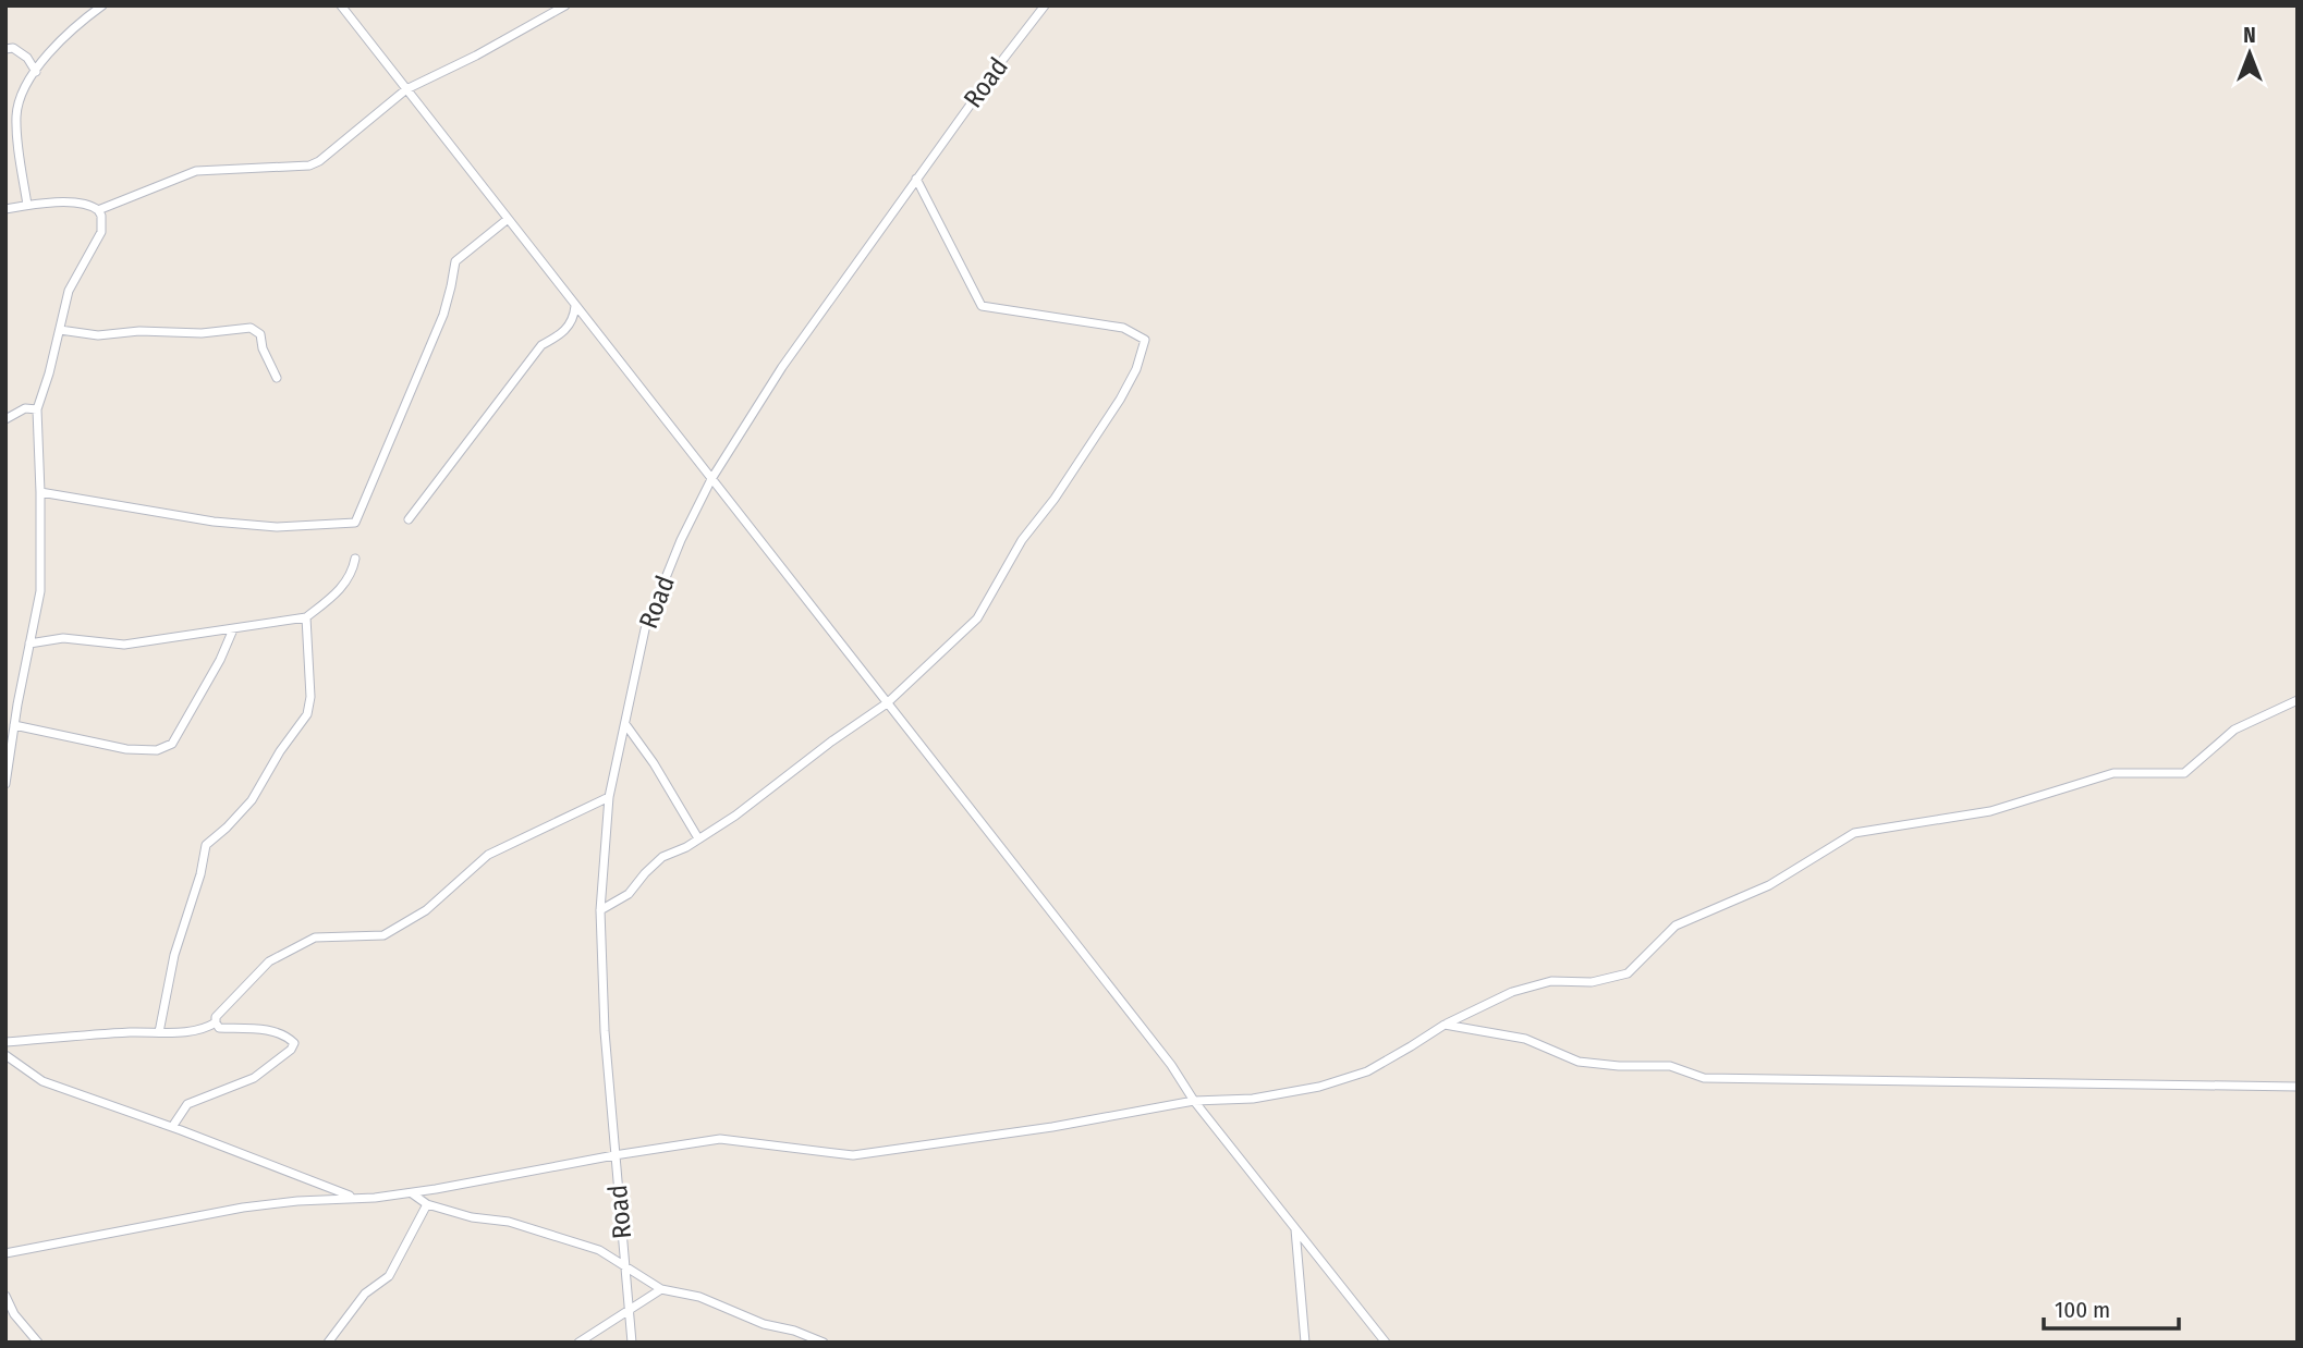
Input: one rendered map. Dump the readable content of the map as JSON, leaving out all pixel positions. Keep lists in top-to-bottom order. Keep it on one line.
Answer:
{"streets":{"street":["Road"]},"scale_bar":"100 m","north":"top"}
